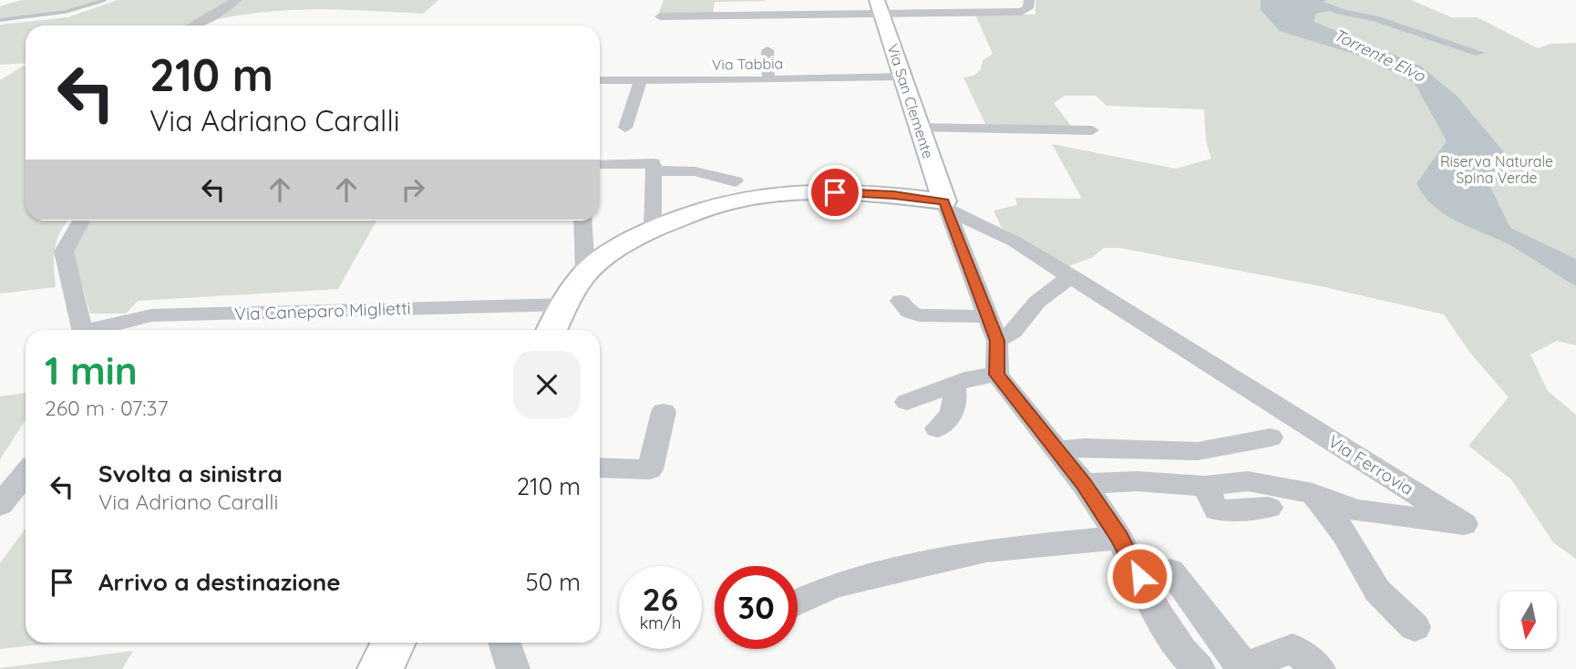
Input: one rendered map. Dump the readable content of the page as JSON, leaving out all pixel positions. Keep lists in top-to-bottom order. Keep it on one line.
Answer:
{"streets":{"street":["Via Tabbia","Via San Clemente","Via Caneparo Miglietti","Via Ferrovia"]},"crossings":[["Via Tabbia","Via San Clemente"],["Via San Clemente","Via Ferrovia"]],"water":["Torrente Elvo"],"parks":["Riserva Naturale Spina Verde"],"north":"bottom","page":{"turn":["210 m","Via Adriano Caralli"],"heading":["1 min","260 m · 07:37"],"list":[{"name":"Svolta a sinistra","note":"Via Adriano Caralli","value":"210 m"},{"name":"Arrivo a destinazione","value":"50 m"}],"speed":"26 km/h","limit":"30"}}
